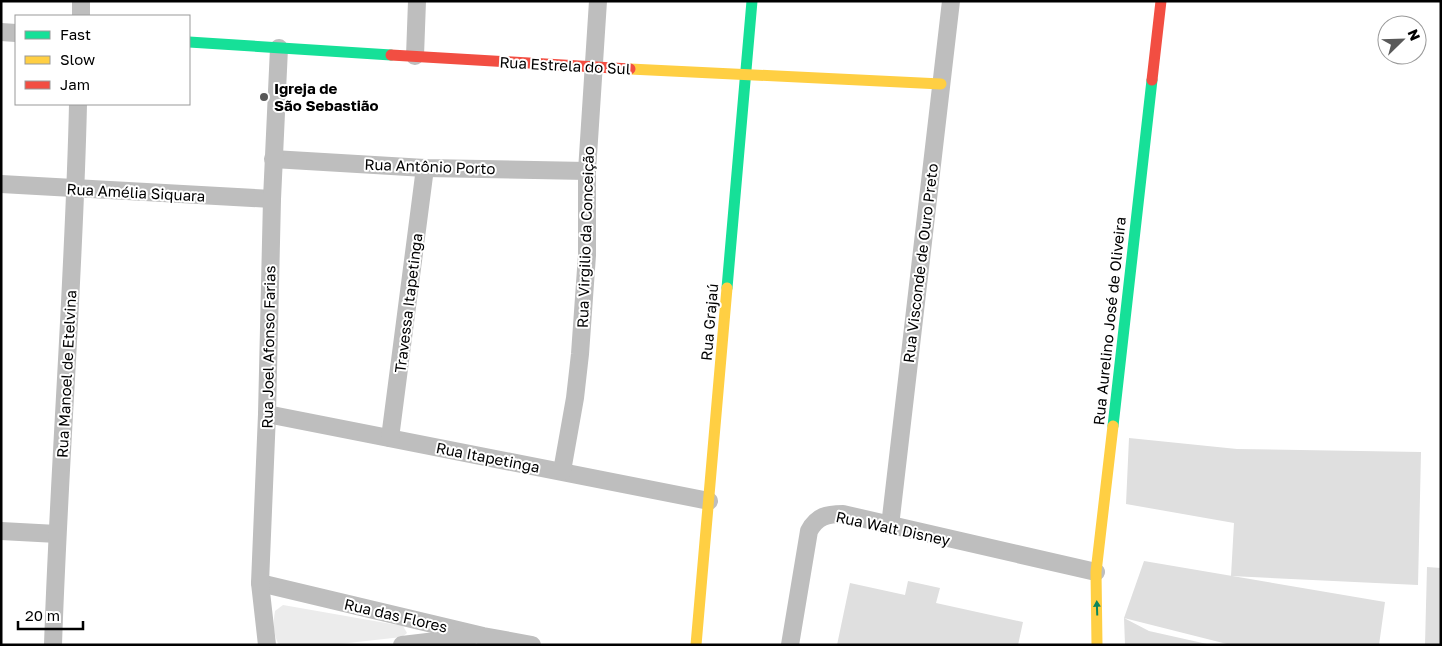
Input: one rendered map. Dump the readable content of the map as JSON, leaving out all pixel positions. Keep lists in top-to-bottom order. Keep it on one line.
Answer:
{"streets":{"street":["Rua Estrela do Sul","Rua Antônio Porto","Rua Amélia Siquara","Rua Virgilio da Conceição","Rua Visconde de Ouro Preto","Travessa Itapetinga","Rua Aurelino José de Oliveira","Rua Grajaú","Rua Joel Afonso Farias","Rua Manoel de Etelvina","Rua Itapetinga","Rua Walt Disney","Rua das Flores"]},"crossings":[["Rua Estrela do Sul","Rua Virgilio da Conceição"],["Rua Estrela do Sul","Rua Visconde de Ouro Preto"],["Rua Estrela do Sul","Rua Grajaú"],["Rua Estrela do Sul","Rua Joel Afonso Farias"],["Rua Antônio Porto","Rua Virgilio da Conceição"],["Rua Antônio Porto","Travessa Itapetinga"],["Rua Antônio Porto","Rua Joel Afonso Farias"],["Rua Amélia Siquara","Rua Joel Afonso Farias"],["Rua Amélia Siquara","Rua Manoel de Etelvina"],["Rua Virgilio da Conceição","Rua Itapetinga"],["Rua Visconde de Ouro Preto","Rua Walt Disney"],["Travessa Itapetinga","Rua Itapetinga"],["Rua Aurelino José de Oliveira","Rua Walt Disney"],["Rua Grajaú","Rua Itapetinga"],["Rua Joel Afonso Farias","Rua Itapetinga"],["Rua Joel Afonso Farias","Rua das Flores"]],"places":["Igreja de São Sebastião"],"legend":["Fast","Slow","Jam"],"scale_bar":"20 m","north":"top right"}
